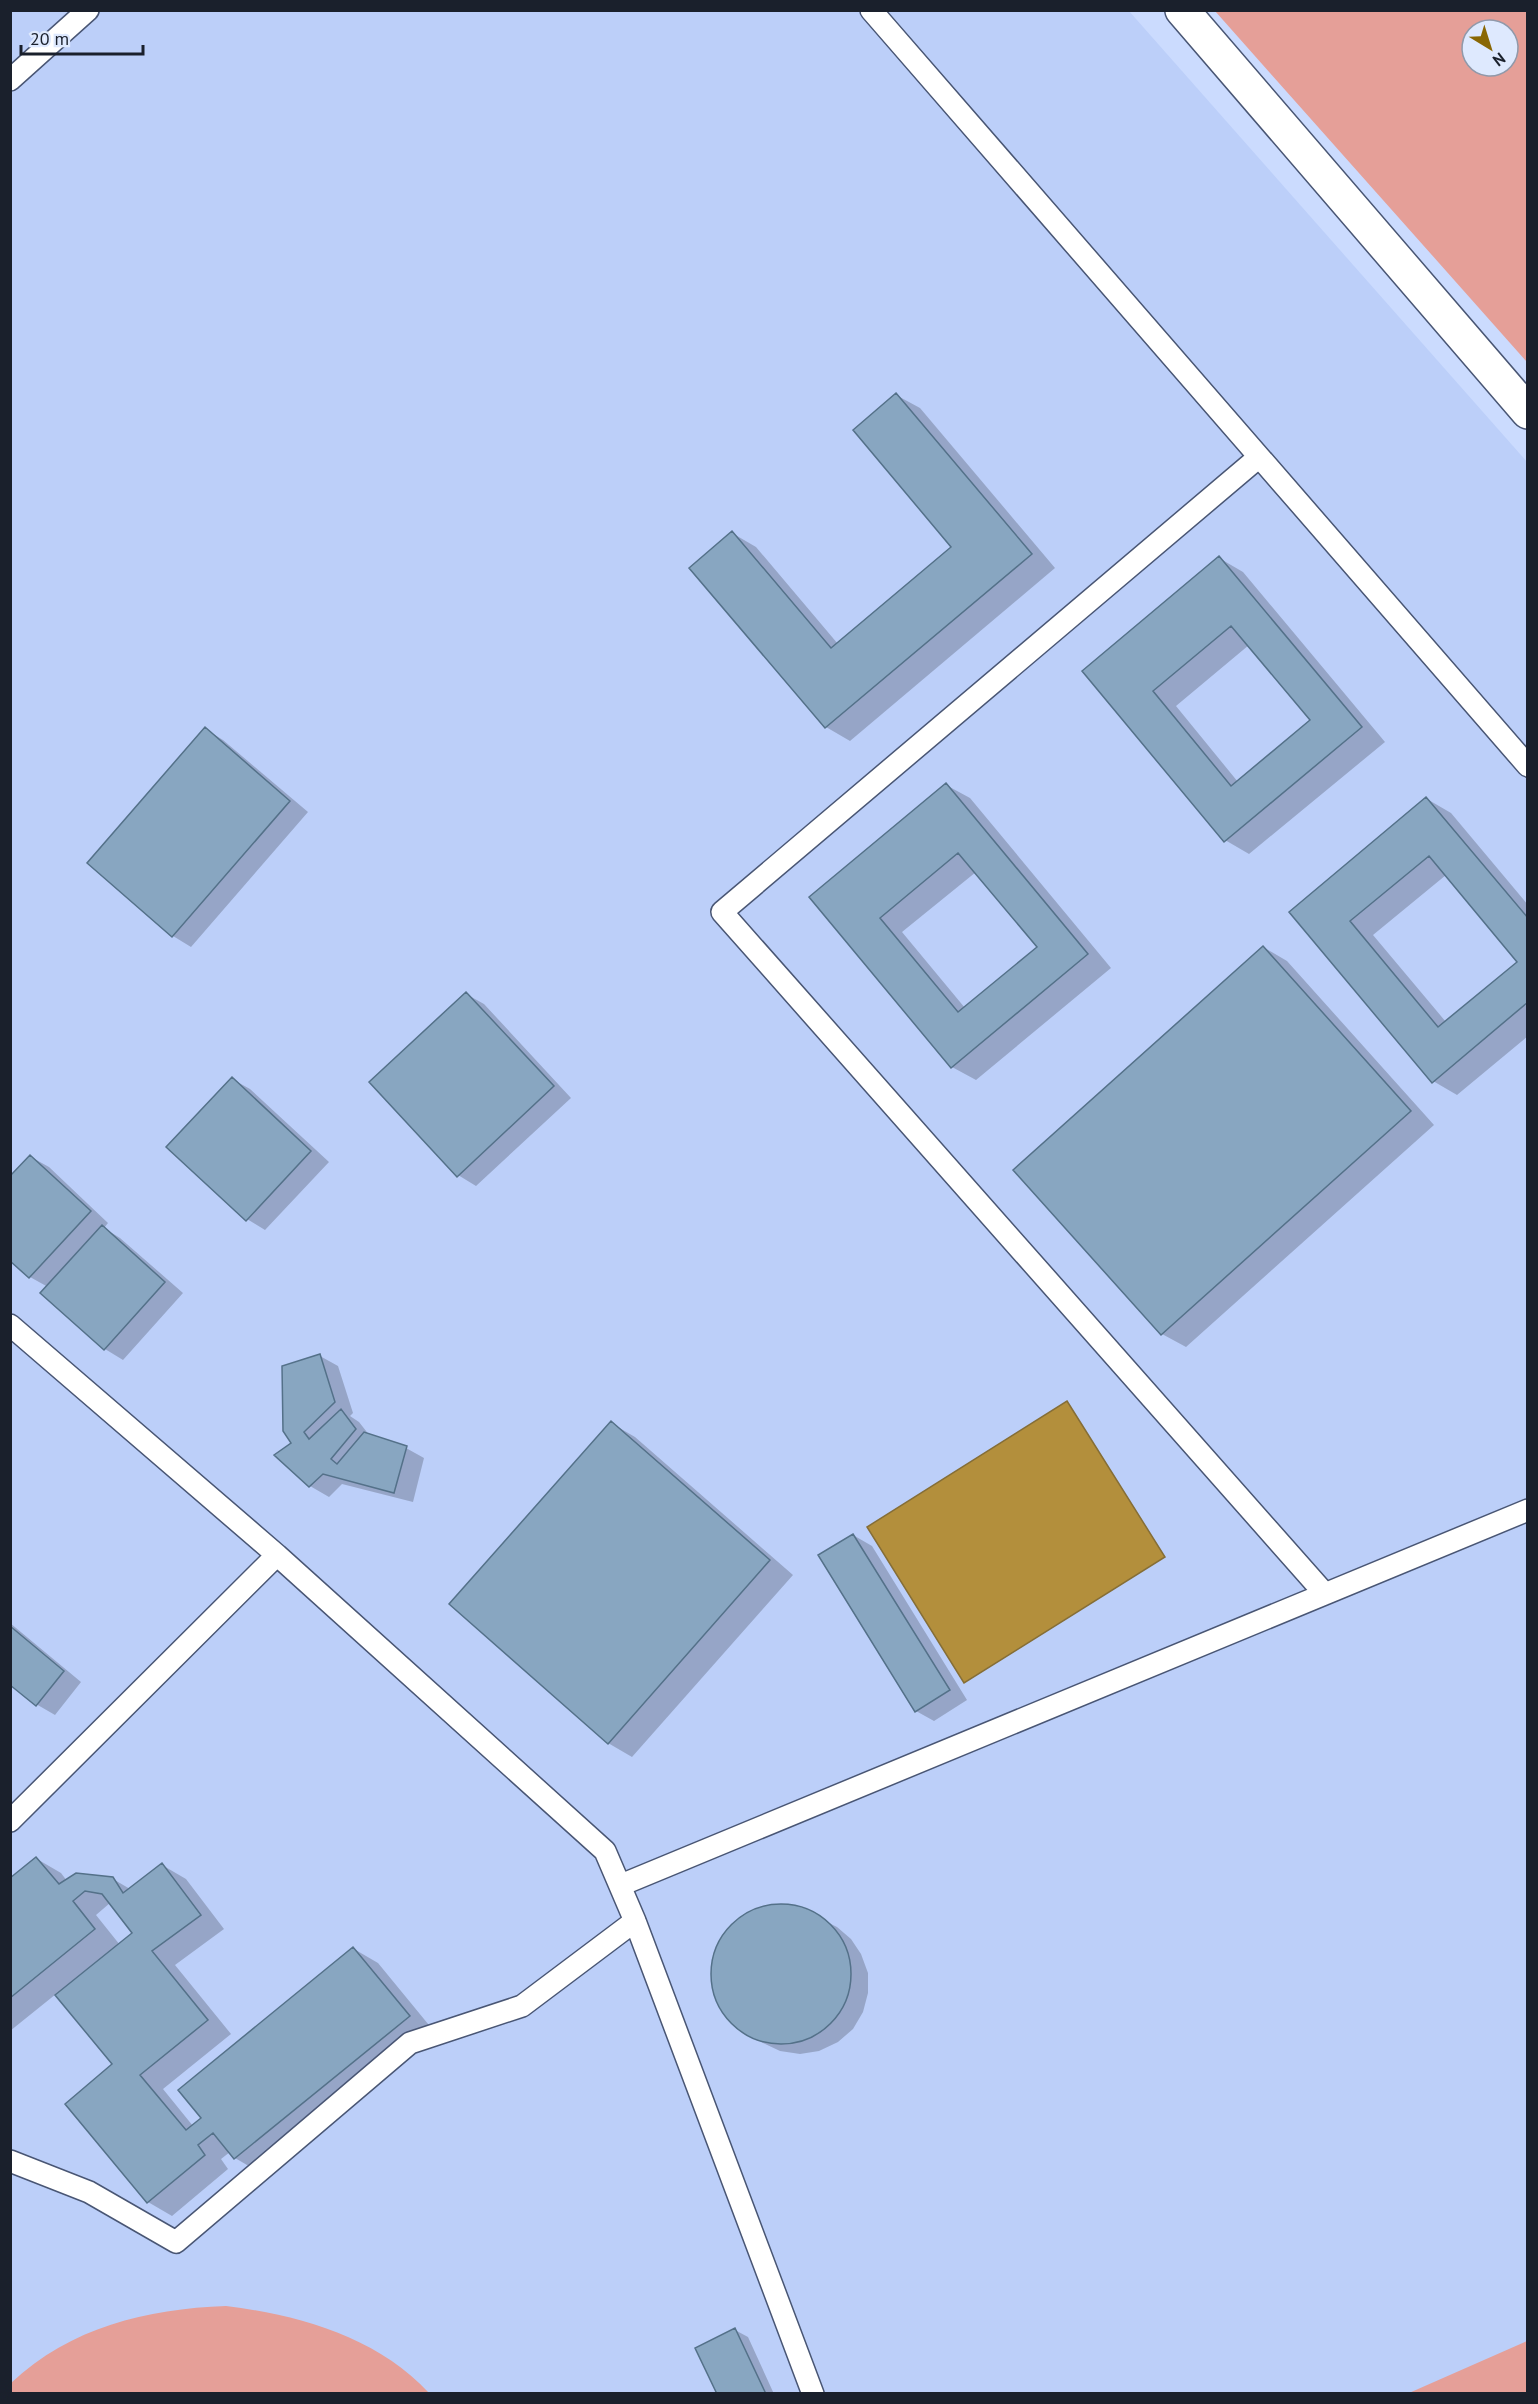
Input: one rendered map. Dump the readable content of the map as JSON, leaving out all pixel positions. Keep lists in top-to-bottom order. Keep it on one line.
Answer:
{"scale_bar":"20 m","north":"bottom right"}
